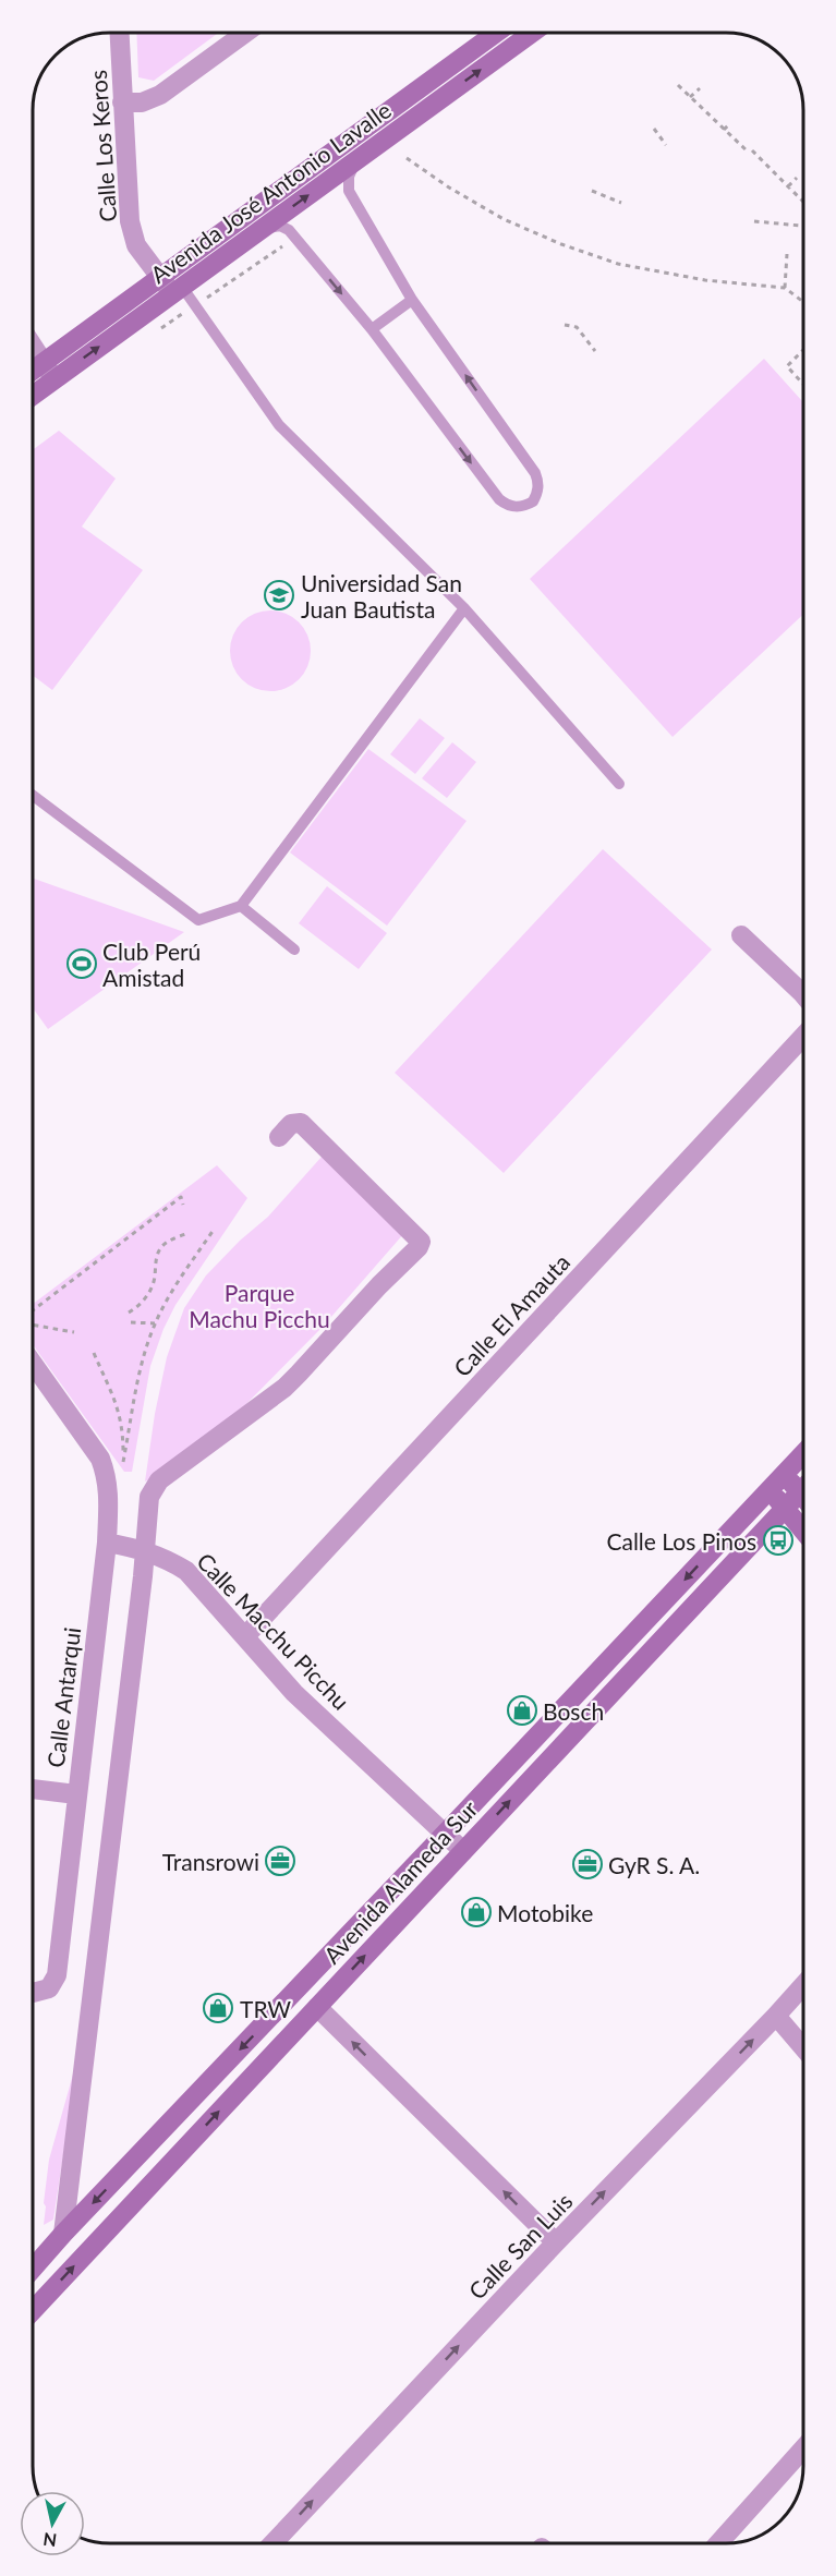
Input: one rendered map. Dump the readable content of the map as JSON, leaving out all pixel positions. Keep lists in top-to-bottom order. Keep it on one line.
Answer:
{"streets":{"main road":["Avenida José Antonio Lavalle","Avenida Alameda Sur"],"street":["Calle Los Keros","Calle El Amauta","Calle Macchu Picchu","Calle Antarqui","Calle San Luis"]},"crossings":[["Calle Los Keros","Avenida José Antonio Lavalle"],["Calle El Amauta","Calle Macchu Picchu"],["Calle Macchu Picchu","Calle Antarqui"],["Calle Macchu Picchu","Avenida Alameda Sur"]],"one_way":["Calle San Luis"],"parks":["Parque Machu Picchu"],"places":{"school or university":["Universidad San Juan Bautista"],"sports":["Club Perú Amistad"],"bus stop":["Calle Los Pinos"],"shop":["Bosch","Motobike","TRW"],"office":["Transrowi","GyR S. A."]},"north":"bottom"}
